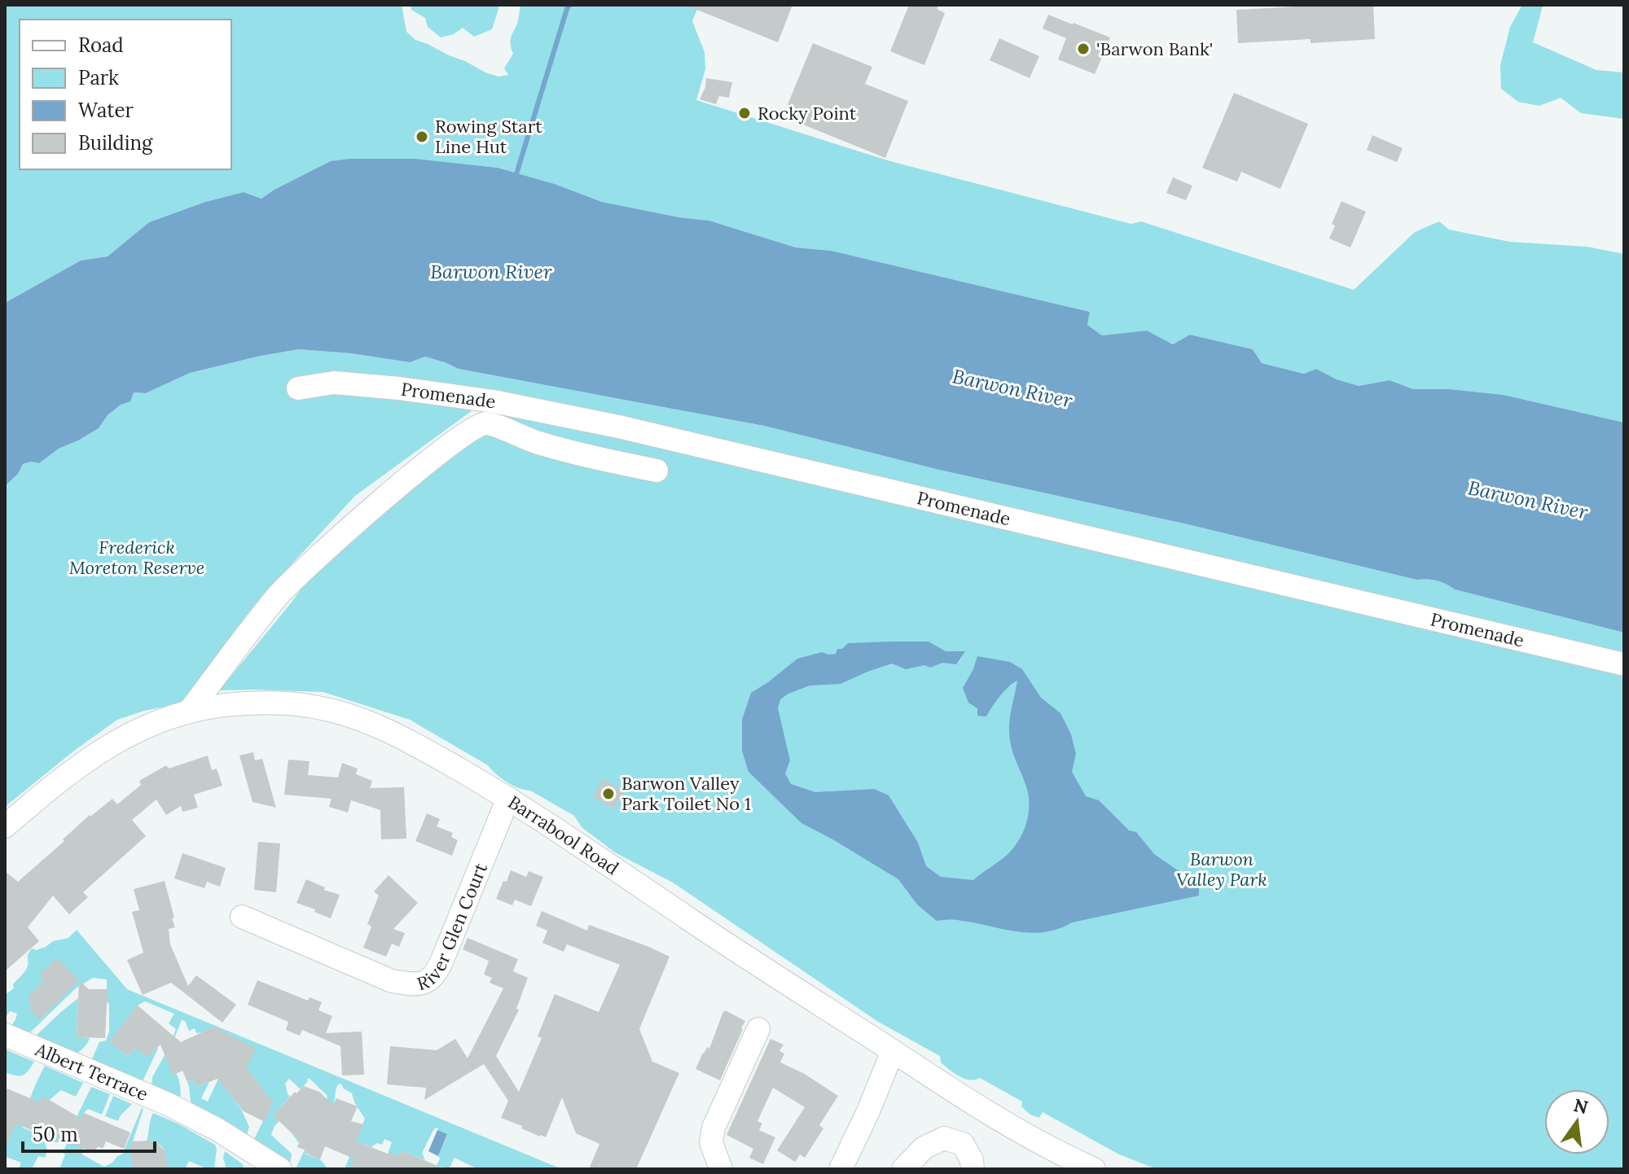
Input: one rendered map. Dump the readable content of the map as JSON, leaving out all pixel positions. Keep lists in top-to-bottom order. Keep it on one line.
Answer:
{"streets":{"street":["Promenade","Barrabool Road","River Glen Court","Albert Terrace"]},"crossings":[["Promenade","Barrabool Road"],["Barrabool Road","River Glen Court"]],"water":["Barwon River"],"parks":["Frederick Moreton Reserve","Barwon Valley Park"],"places":["'Barwon Bank'","Rocky Point","Rowing Start Line Hut","Barwon Valley Park Toilet No 1"],"legend":["Road","Park","Water","Building"],"scale_bar":"50 m","north":"top"}
